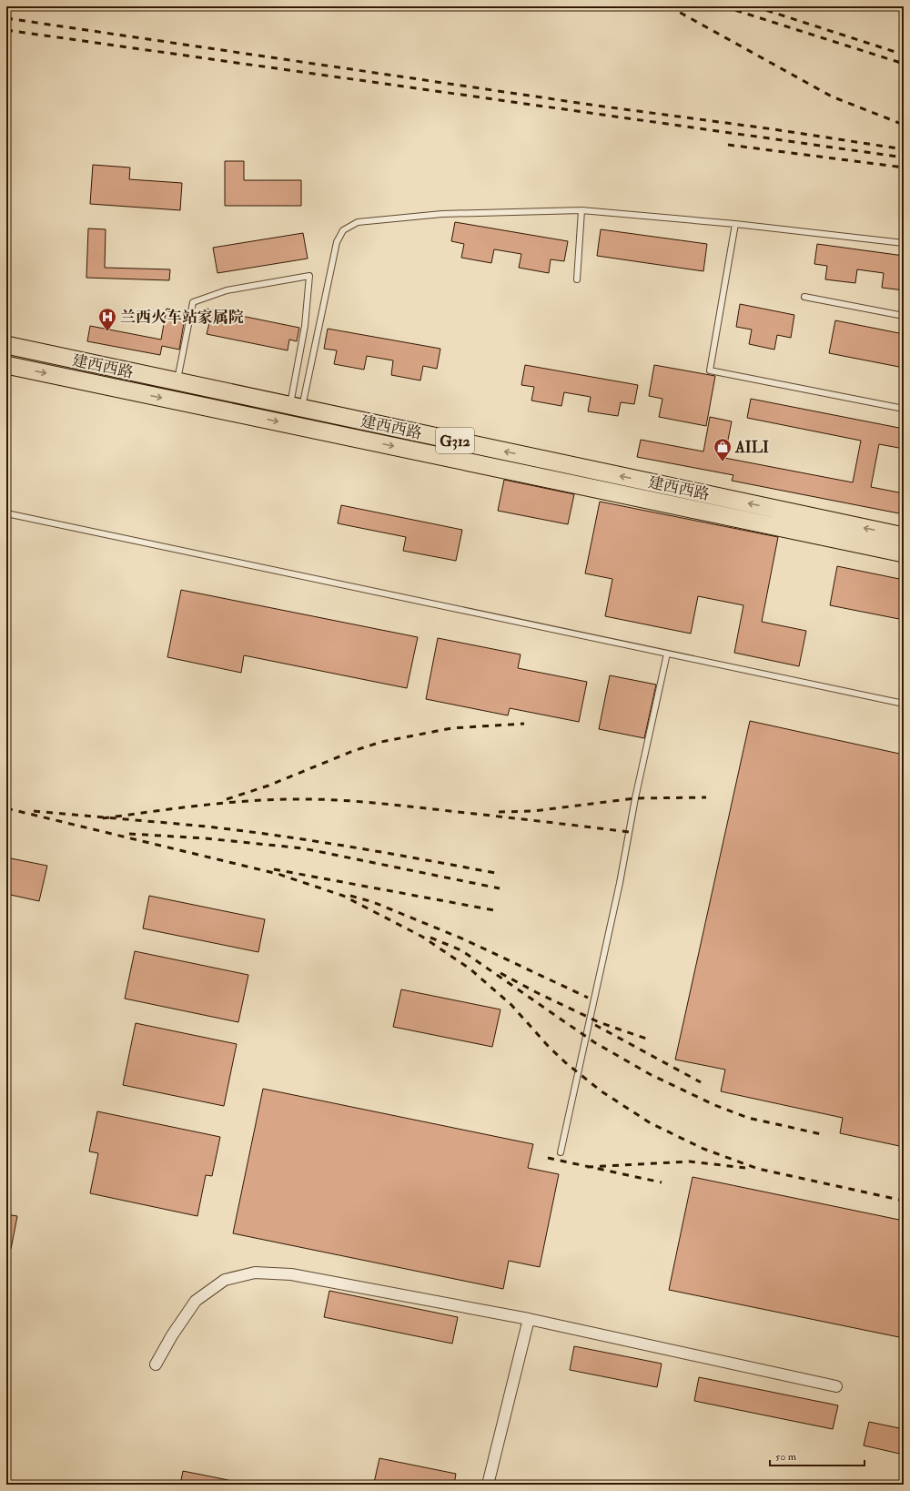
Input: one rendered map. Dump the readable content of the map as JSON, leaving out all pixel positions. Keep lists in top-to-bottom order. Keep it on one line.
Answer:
{"streets":{"highway":["建西西路","G312"]},"places":{"hospital":["兰西火车站家属院"],"shop":["AILI"]},"scale_bar":"50 m"}
